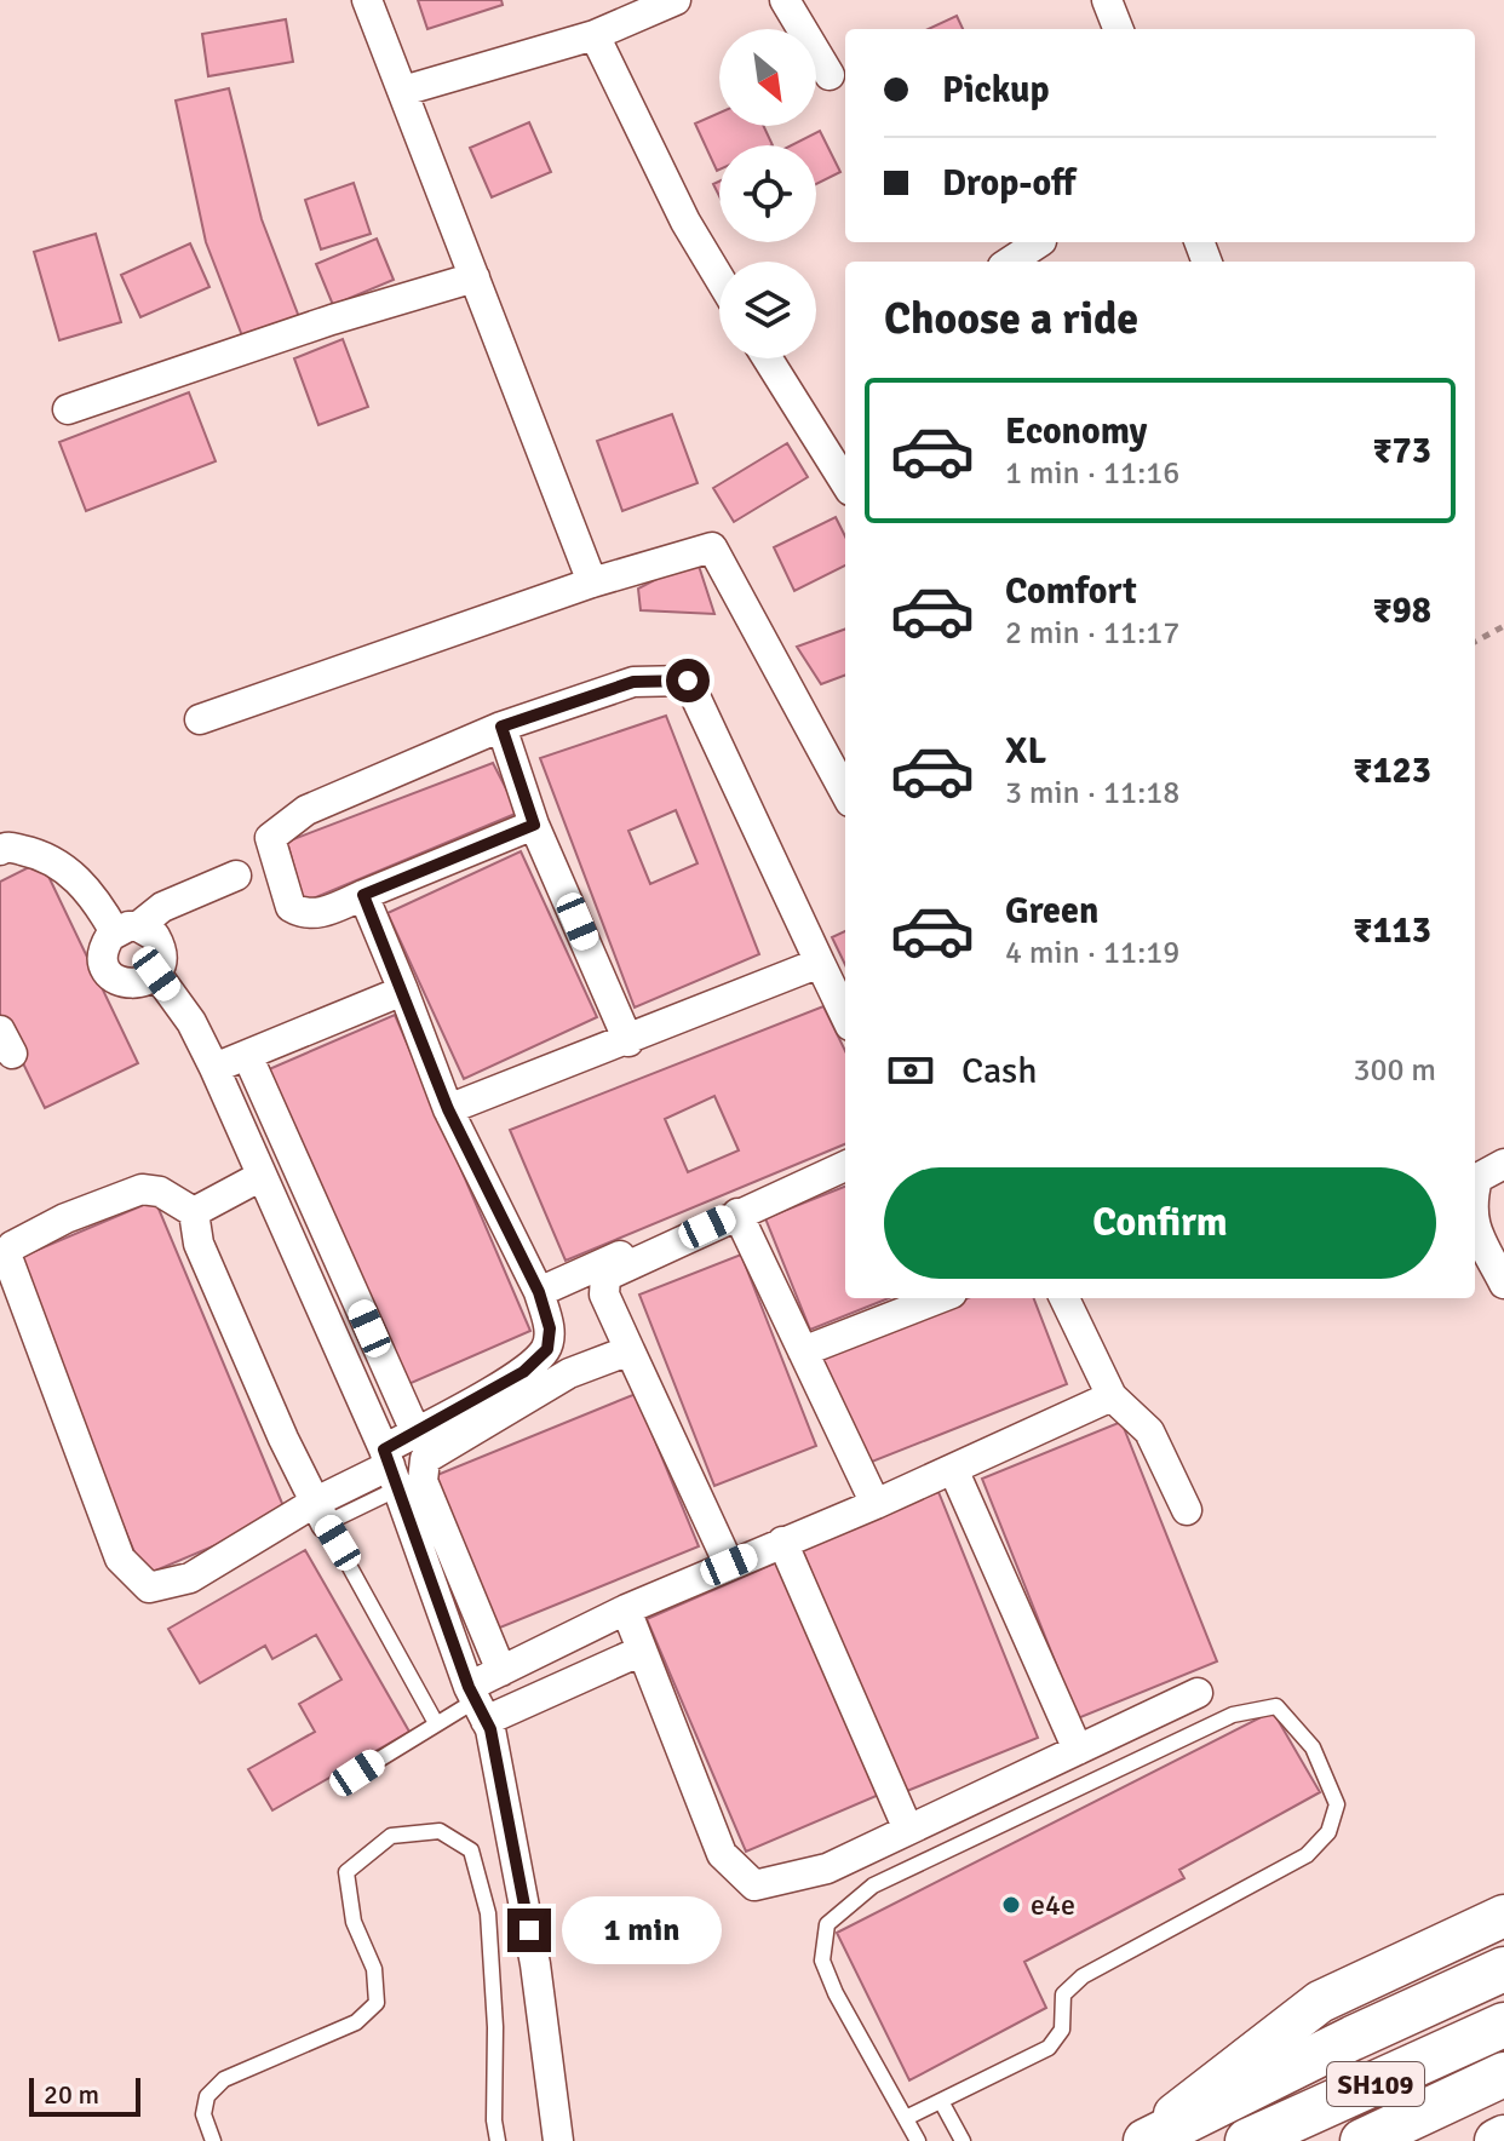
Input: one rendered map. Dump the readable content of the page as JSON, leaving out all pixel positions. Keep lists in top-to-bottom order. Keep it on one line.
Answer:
{"streets":{"main road":["SH109"]},"places":["e4e"],"scale_bar":"20 m","north":"bottom right","page":{"banner":["Pickup","Drop-off"],"heading":"Choose a ride","list":[{"name":"Economy","note":"1 min · 11:16","value":"₹73"},{"name":"Comfort","note":"2 min · 11:17","value":"₹98"},{"name":"XL","note":"3 min · 11:18","value":"₹123"},{"name":"Green","note":"4 min · 11:19","value":"₹113"}],"pay":["Cash","300 m"],"buttons":"Confirm","bubble":"1 min","scale":"20 m"}}
